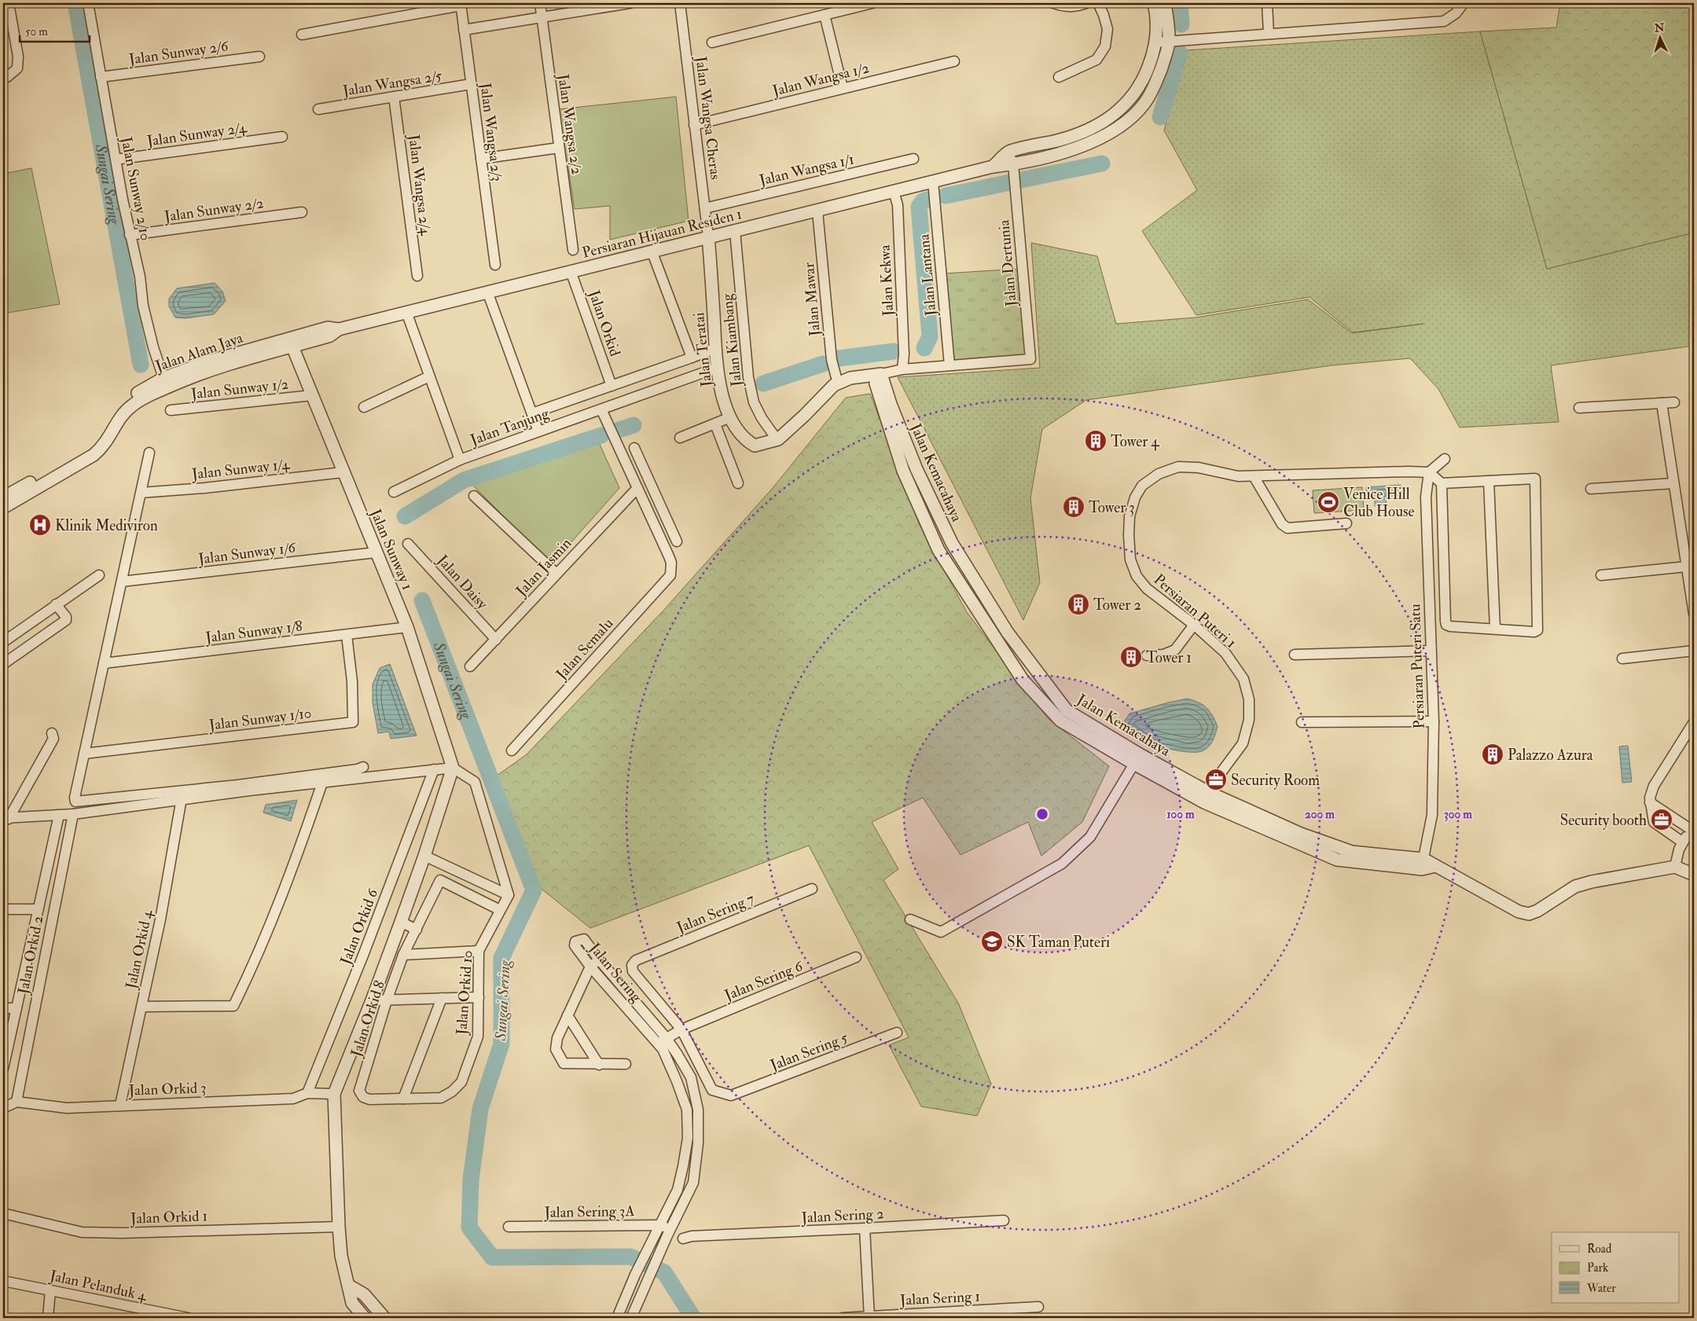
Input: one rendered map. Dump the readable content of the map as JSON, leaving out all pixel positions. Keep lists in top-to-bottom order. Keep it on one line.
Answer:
{"streets":{"street":["Jalan Sunway 2/6","Jalan Wangsa 1/2","Jalan Wangsa 2/5","Jalan Wangsa Cheras","Jalan Wangsa 2/2","Jalan Wangsa 2/3","Jalan Sunway 2/4","Jalan Wangsa 1/1","Jalan Wangsa 2/4","Jalan Sunway 2/10","Jalan Sunway 2/2","Persiaran Hijauan Residen 1","Jalan Dertunia","Jalan Lantana","Jalan Kekwa","Jalan Mawar","Jalan Orkid","Jalan Kiambang","Jalan Teratai","Jalan Alam Jaya","Jalan Sunway 1/2","Jalan Tanjung","Jalan Sunway 1/4","Jalan Kemacahaya","Jalan Sunway 1","Jalan Sunway 1/6","Jalan Jasmin","Jalan Daisy","Persiaran Puteri 1","Jalan Sunway 1/8","Jalan Semalu","Persiaran Puteri Satu","Jalan Sunway 1/10","Jalan Sering 7","Jalan Orkid 6","Jalan Orkid 4","Jalan Orkid 2","Jalan Sering","Jalan Sering 6","Jalan Orkid 10","Jalan Orkid 8","Jalan Sering 5","Jalan Orkid 3","Jalan Sering 3A","Jalan Sering 2","Jalan Orkid 1","Jalan Pelanduk 4","Jalan Sering 1"]},"crossings":[["Jalan Sunway 2/6","Jalan Sunway 2/10"],["Jalan Wangsa 1/2","Jalan Wangsa Cheras"],["Jalan Wangsa 2/5","Jalan Wangsa 2/3"],["Jalan Wangsa 2/5","Jalan Wangsa 2/4"],["Jalan Wangsa Cheras","Jalan Wangsa 1/1"],["Jalan Wangsa Cheras","Persiaran Hijauan Residen 1"],["Jalan Wangsa Cheras","Jalan Teratai"],["Jalan Sunway 2/4","Jalan Sunway 2/10"],["Jalan Sunway 2/10","Jalan Sunway 2/2"],["Jalan Sunway 2/10","Jalan Alam Jaya"],["Persiaran Hijauan Residen 1","Jalan Dertunia"],["Persiaran Hijauan Residen 1","Jalan Lantana"],["Persiaran Hijauan Residen 1","Jalan Kekwa"],["Persiaran Hijauan Residen 1","Jalan Mawar"],["Persiaran Hijauan Residen 1","Jalan Orkid"],["Persiaran Hijauan Residen 1","Jalan Kiambang"],["Persiaran Hijauan Residen 1","Jalan Teratai"],["Persiaran Hijauan Residen 1","Jalan Alam Jaya"],["Persiaran Hijauan Residen 1","Jalan Tanjung"],["Persiaran Hijauan Residen 1","Jalan Sunway 1"],["Jalan Dertunia","Jalan Lantana"],["Jalan Mawar","Jalan Teratai"],["Jalan Kiambang","Jalan Teratai"],["Jalan Teratai","Jalan Tanjung"],["Jalan Teratai","Jalan Kemacahaya"],["Jalan Alam Jaya","Jalan Sunway 1"],["Jalan Sunway 1/2","Jalan Sunway 1"],["Jalan Sunway 1/4","Jalan Sunway 1"],["Jalan Kemacahaya","Persiaran Puteri 1"],["Jalan Kemacahaya","Persiaran Puteri Satu"],["Jalan Sunway 1","Jalan Sunway 1/6"],["Jalan Sunway 1","Jalan Sunway 1/8"],["Jalan Jasmin","Jalan Daisy"],["Jalan Jasmin","Jalan Semalu"],["Persiaran Puteri 1","Persiaran Puteri Satu"],["Jalan Sunway 1/8","Jalan Sunway 1/10"],["Jalan Sering 7","Jalan Sering 6"],["Jalan Sering 7","Jalan Sering 5"],["Jalan Orkid 6","Jalan Orkid 3"],["Jalan Orkid 4","Jalan Orkid 3"],["Jalan Orkid 2","Jalan Orkid 3"],["Jalan Sering","Jalan Sering 6"],["Jalan Sering","Jalan Sering 3A"],["Jalan Sering 6","Jalan Sering 5"],["Jalan Orkid 10","Jalan Orkid 8"]],"water":["Sungai Sering"],"places":{"building":["Tower 4","Tower 3","Tower 2","Tower 1","Palazzo Azura"],"sports":["Venice Hill Club House"],"hospital":["Klinik Mediviron"],"office":["Security Room","Security booth"],"school or university":["SK Taman Puteri"]},"legend":["Road","Park","Water"],"scale_bar":"50 m","north":"top","rings":["100 m","200 m","300 m"]}
